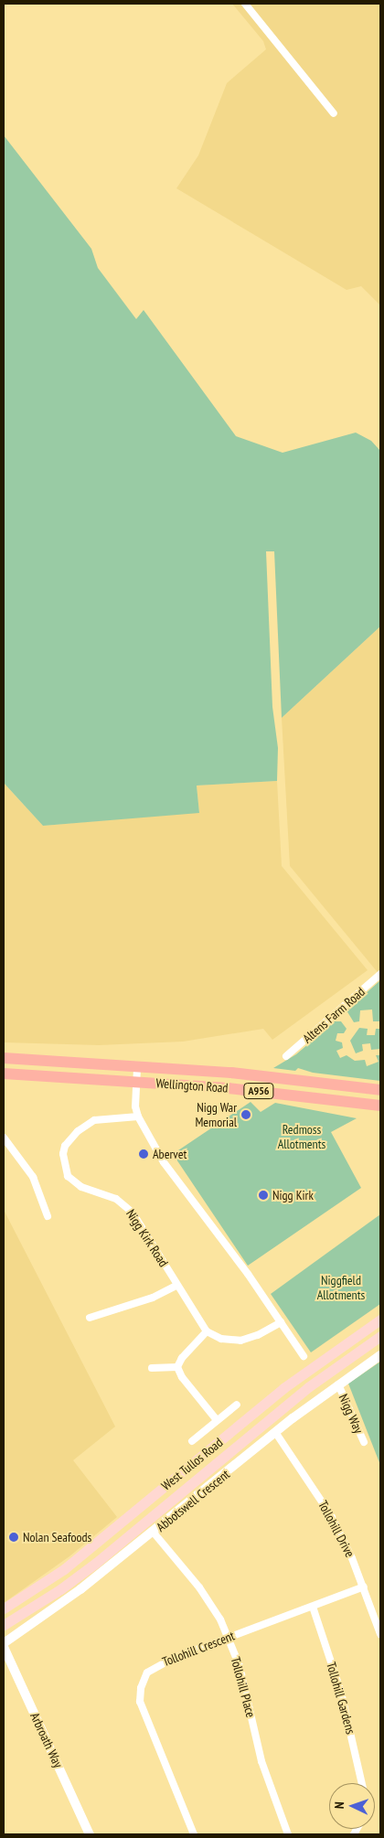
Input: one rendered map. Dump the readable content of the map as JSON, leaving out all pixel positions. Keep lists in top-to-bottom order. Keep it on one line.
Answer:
{"streets":{"main road":["Wellington Road","A956","West Tullos Road"],"street":["Altens Farm Road","Nigg Kirk Road","Nigg Way","Abbotswell Crescent","Tollohill Drive","Tollohill Crescent","Tollohill Place","Tollohill Gardens","Arbroath Way"]},"crossings":[["Nigg Way","Abbotswell Crescent"],["Abbotswell Crescent","Tollohill Drive"],["Abbotswell Crescent","Tollohill Place"],["Abbotswell Crescent","Arbroath Way"],["Tollohill Drive","Tollohill Crescent"],["Tollohill Crescent","Tollohill Place"],["Tollohill Crescent","Tollohill Gardens"]],"parks":["Redmoss Allotments","Niggfield Allotments"],"places":["Nigg War Memorial","Abervet","Nigg Kirk","Nolan Seafoods"],"north":"left"}
